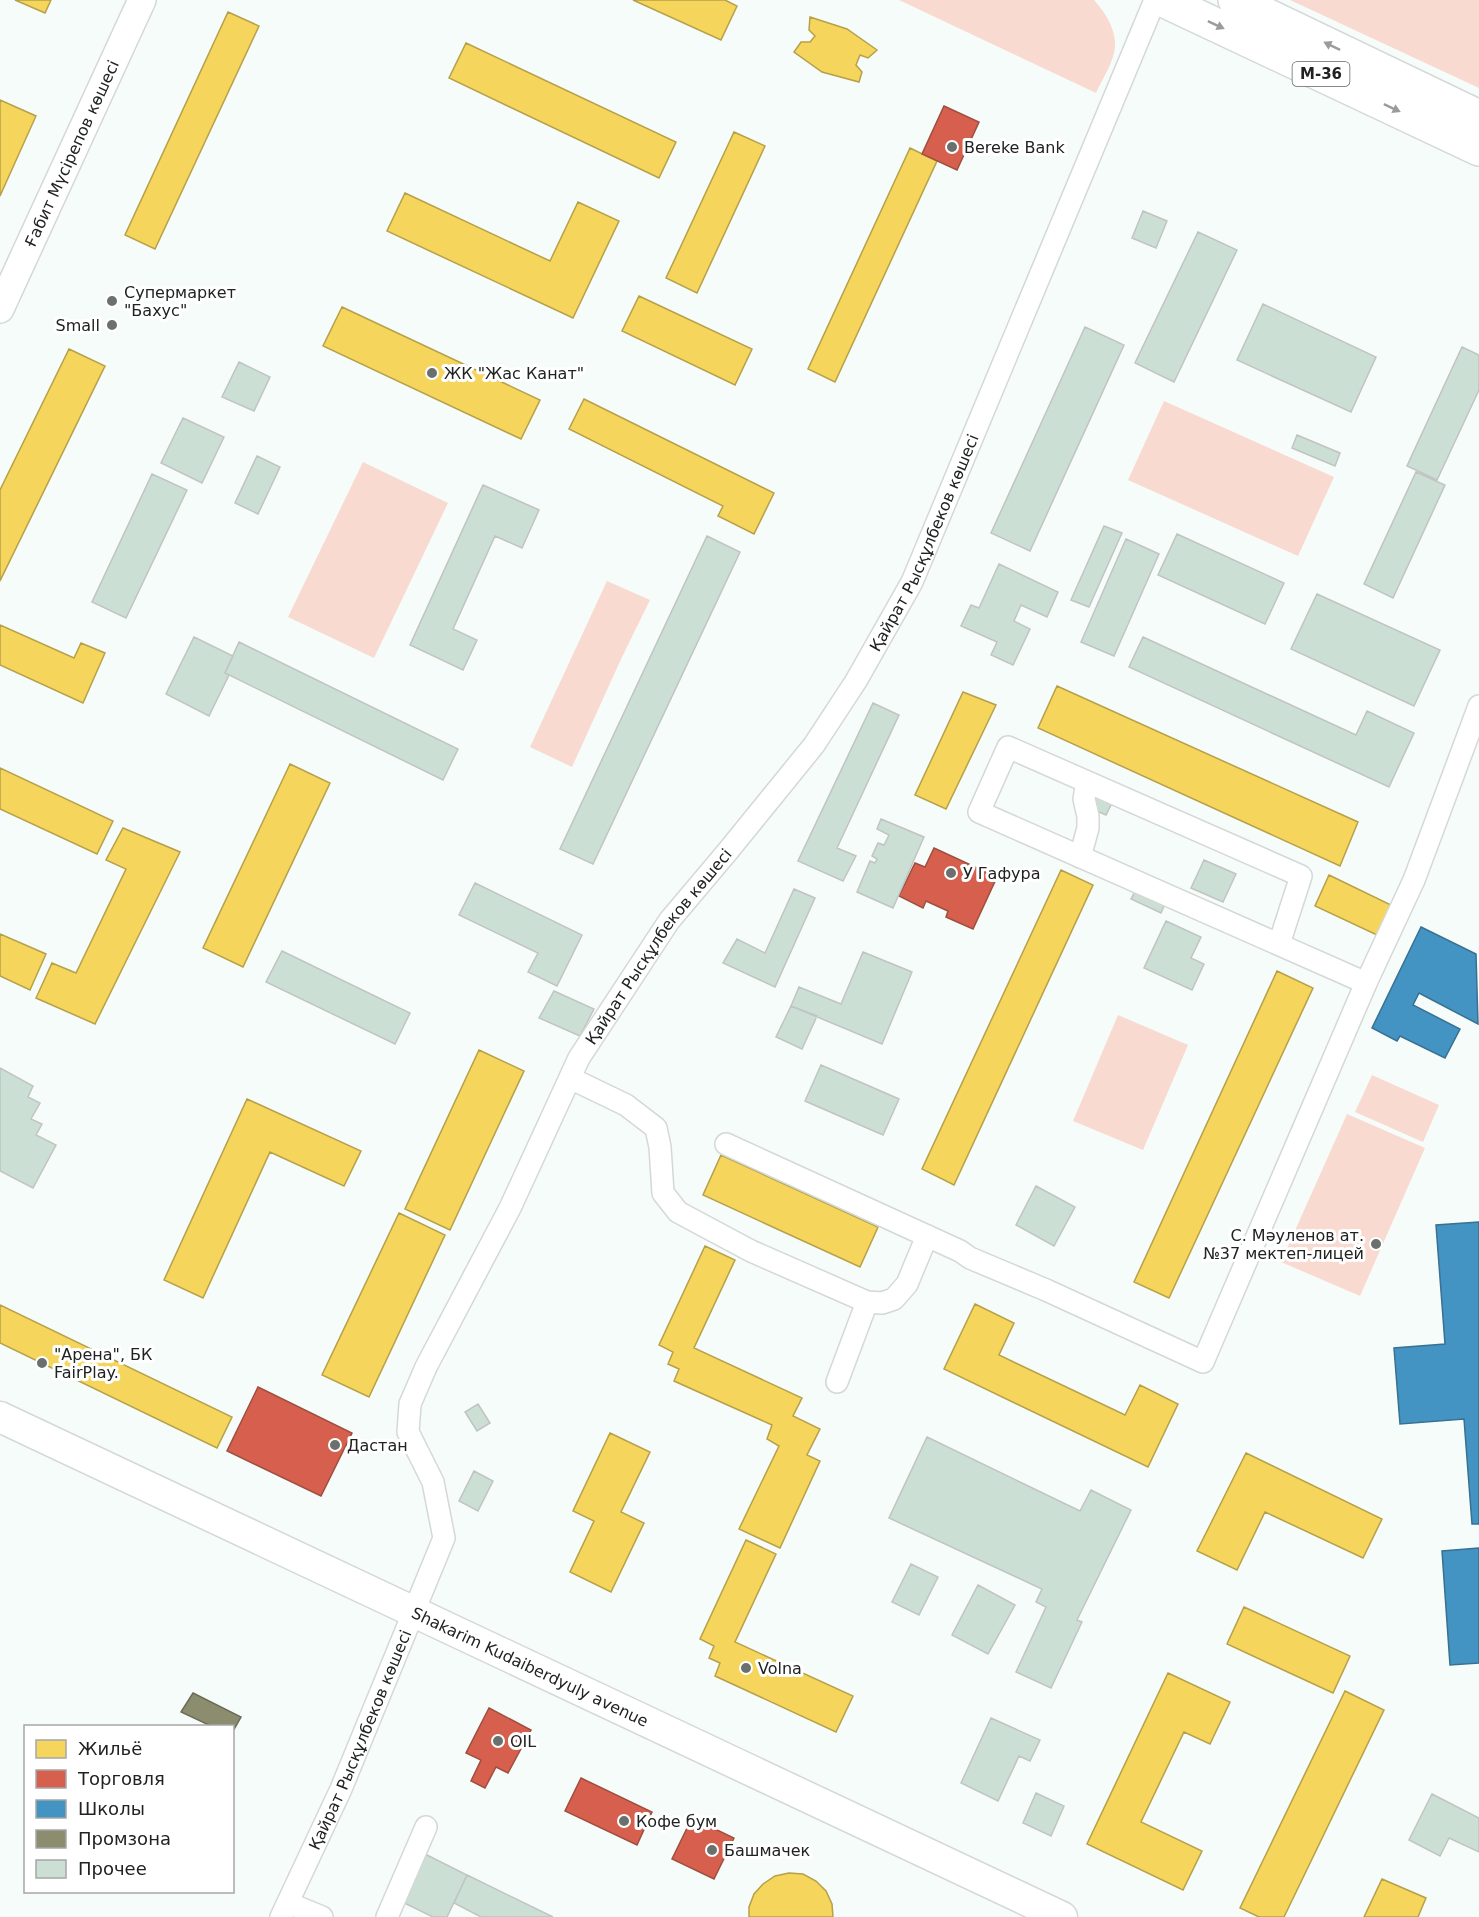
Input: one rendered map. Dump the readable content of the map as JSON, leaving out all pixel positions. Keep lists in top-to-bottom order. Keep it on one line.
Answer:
{"streets":{"main road":["M-36","Shakarim Kudaiberdyuly avenue"],"street":["Ғабит Мүсірепов көшесі","Қайрат Рысқұлбеков көшесі"]},"crossings":[["Қайрат Рысқұлбеков көшесі","Shakarim Kudaiberdyuly avenue"]],"places":["Bereke Bank","Супермаркет \"Бахус\"","Small","ЖК \"Жас Канат\"","У Гафура","С. Мәуленов ат. №37 мектеп-лицей","\"Арена\", БК FairPlay.","Дастан","Volna","OIL","Кофе бум","Башмачек"],"legend":["Жильё","Торговля","Школы","Промзона","Прочее"]}
